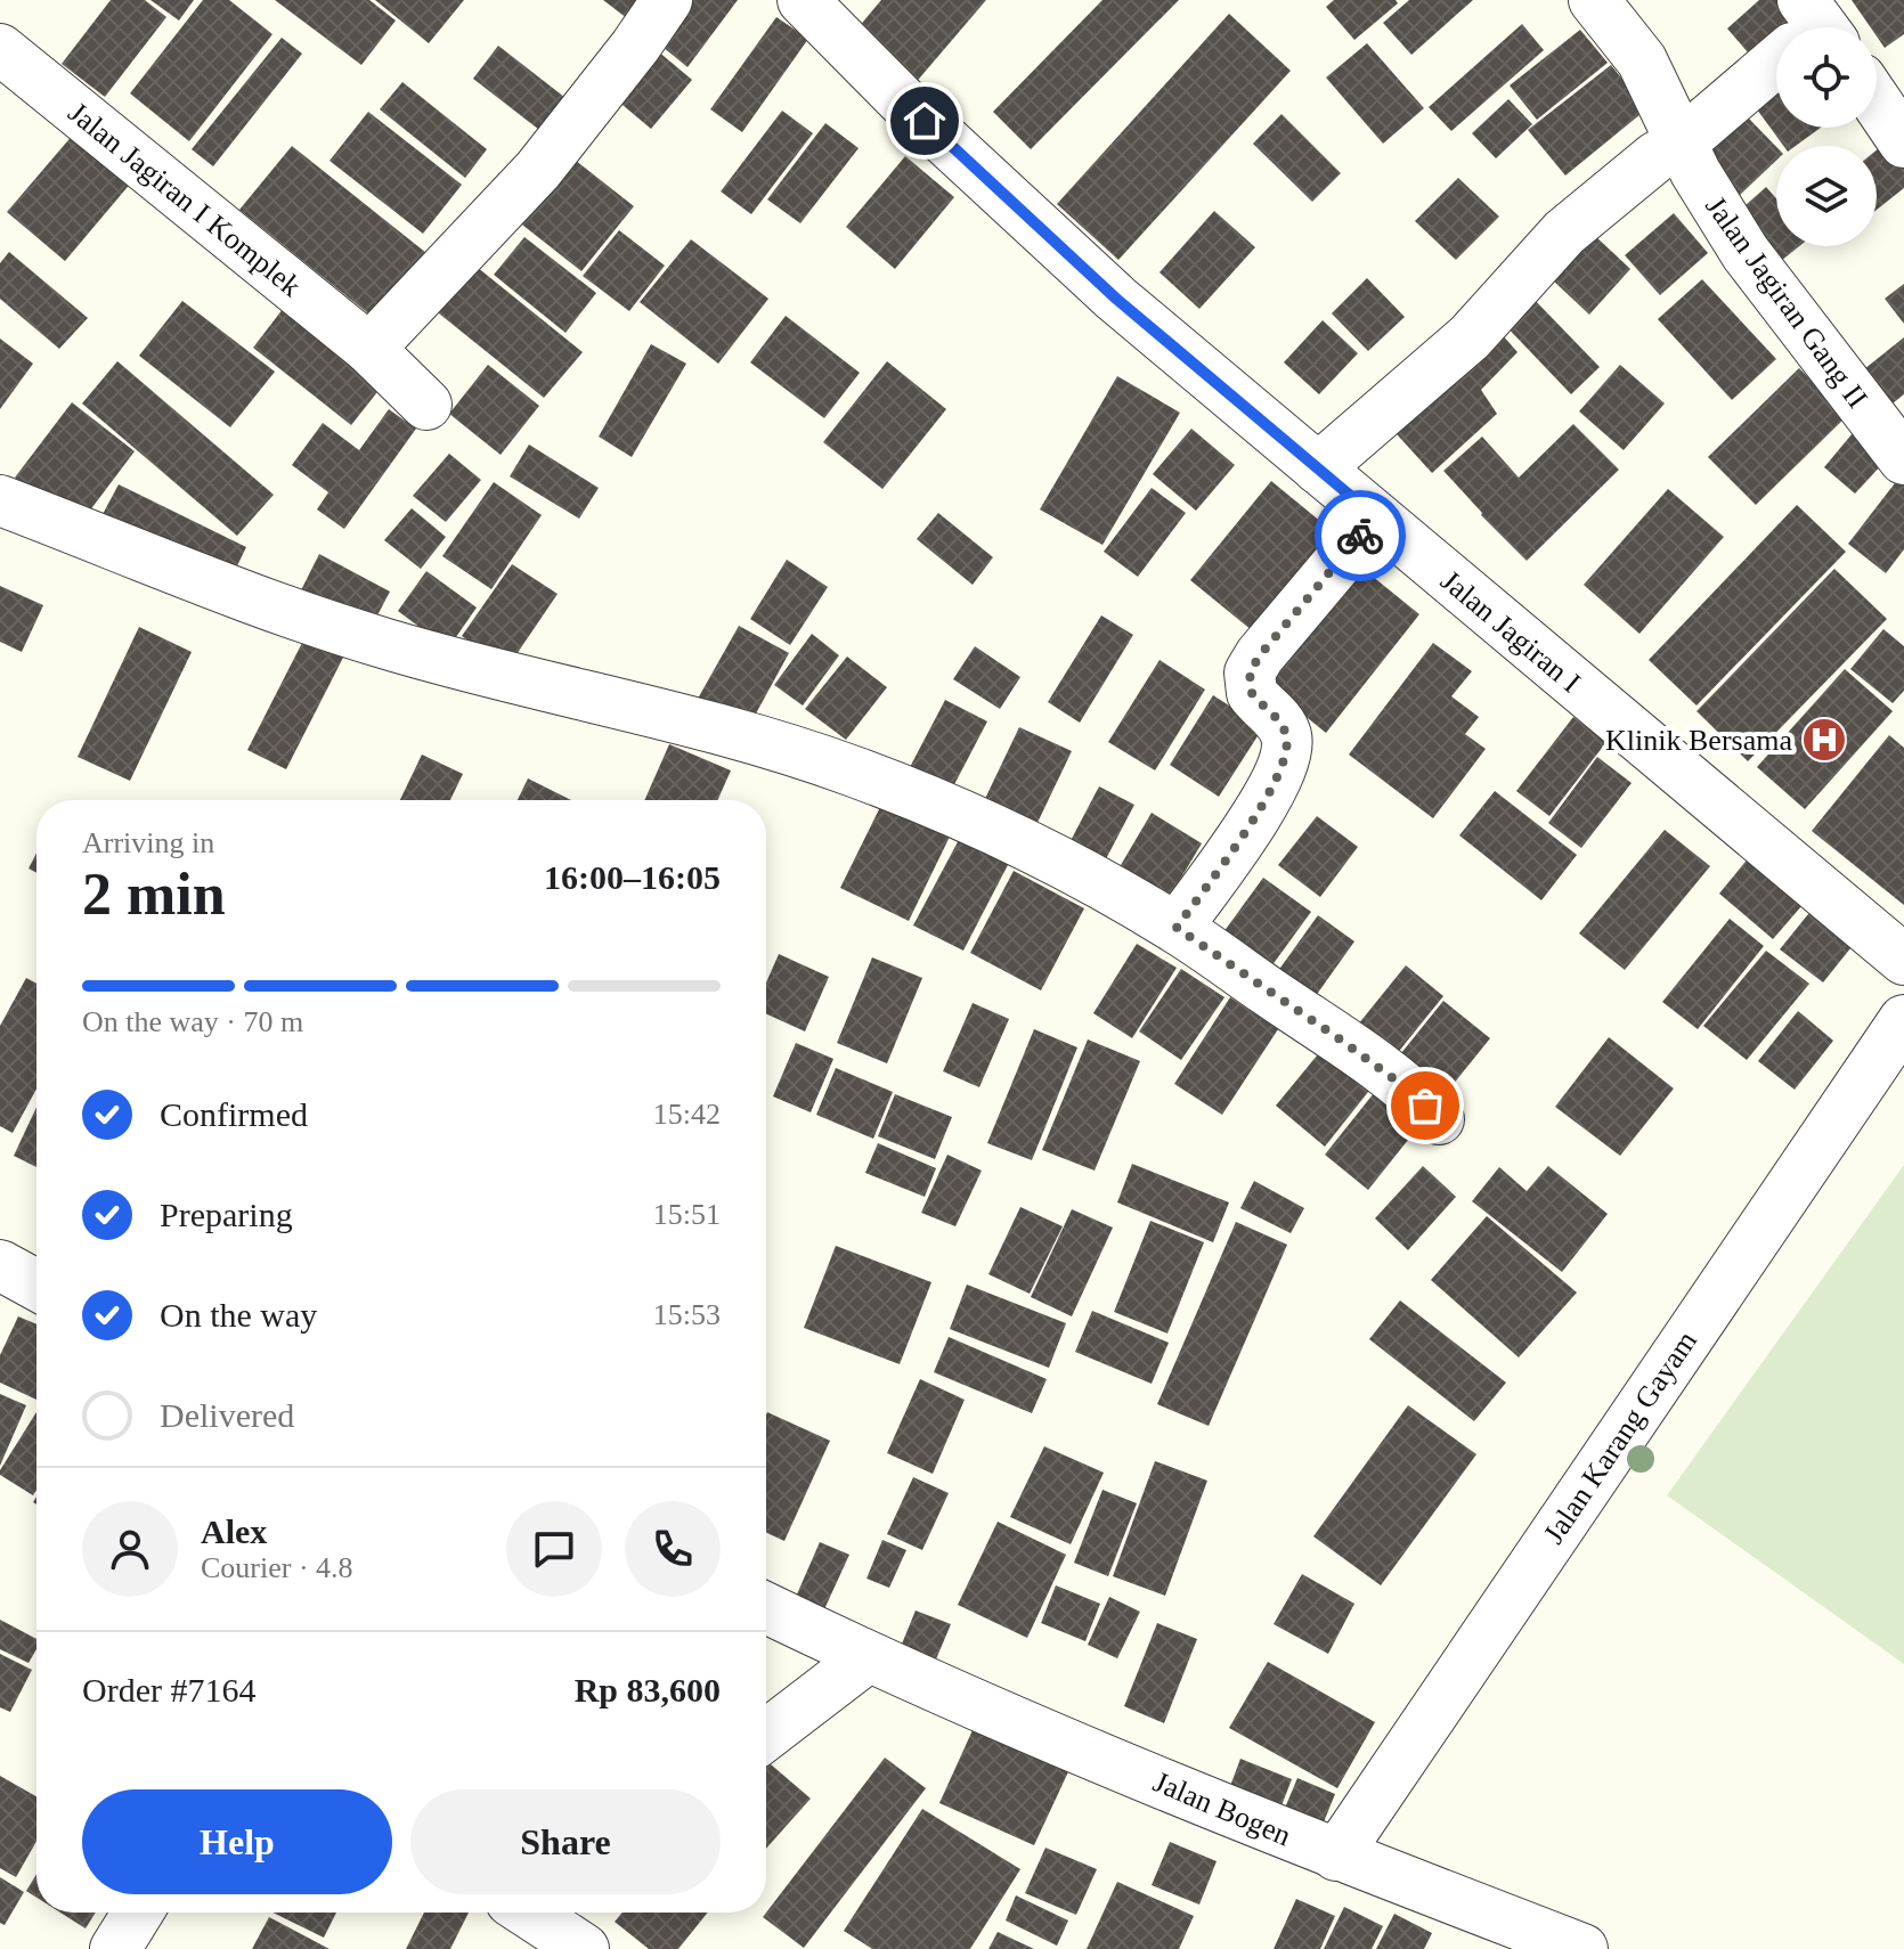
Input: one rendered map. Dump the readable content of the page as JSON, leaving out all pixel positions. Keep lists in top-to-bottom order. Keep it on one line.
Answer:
{"streets":{"street":["Jalan Jagiran I Komplek","Jalan Jagiran Gang II","Jalan Jagiran I","Jalan Karang Gayam","Jalan Bogen"]},"crossings":[["Jalan Karang Gayam","Jalan Bogen"]],"places":{"hospital":["Klinik Bersama"]},"page":{"heading":["2 min","Arriving in","16:00–16:05"],"panel":["Alex","Courier · 4.8","Order #7164","Rp 83,600"],"bar":"On the way · 70 m","list":[["Confirmed","15:42"],["Preparing","15:51"],["On the way","15:53"],"Delivered"],"buttons":["Help","Share"]}}
